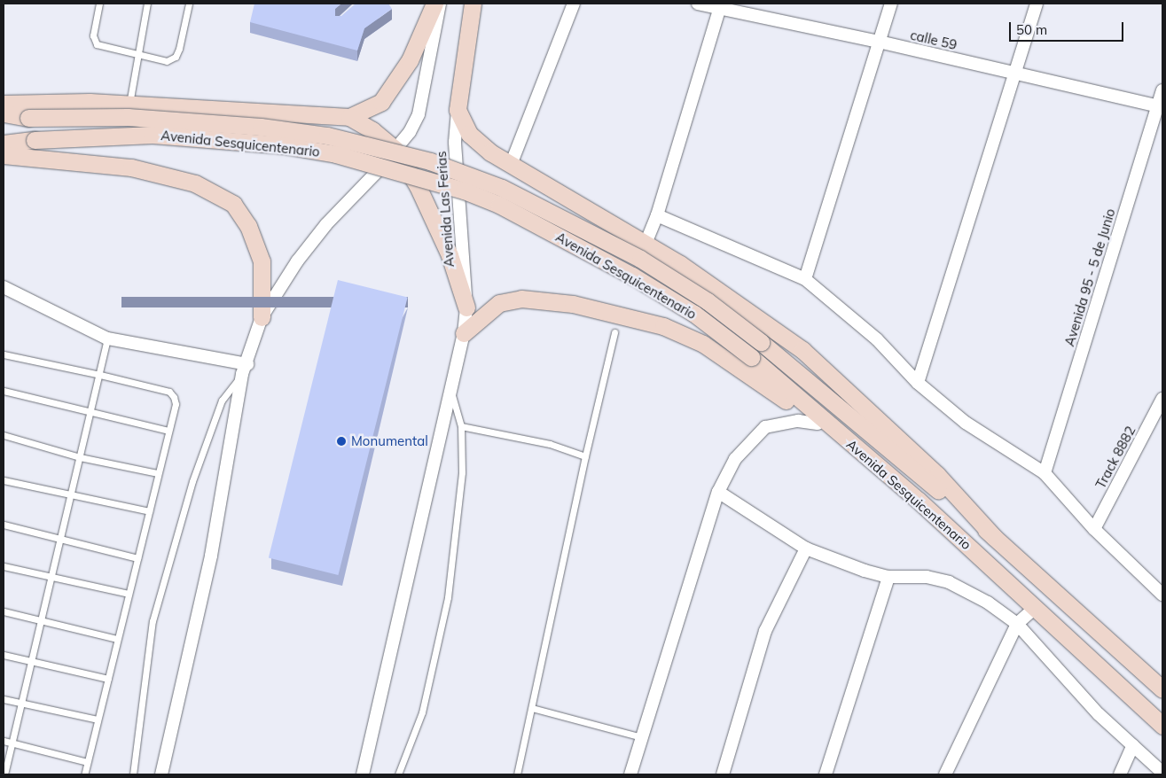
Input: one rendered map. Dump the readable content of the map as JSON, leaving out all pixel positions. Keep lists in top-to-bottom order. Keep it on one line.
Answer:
{"streets":{"main road":["Avenida Sesquicentenario"],"street":["calle 59","Avenida Las Ferias","Avenida 95 - 5 de Junio","Track 8882"]},"crossings":[["calle 59","Avenida 95 - 5 de Junio"]],"places":["Monumental"],"scale_bar":"50 m"}
